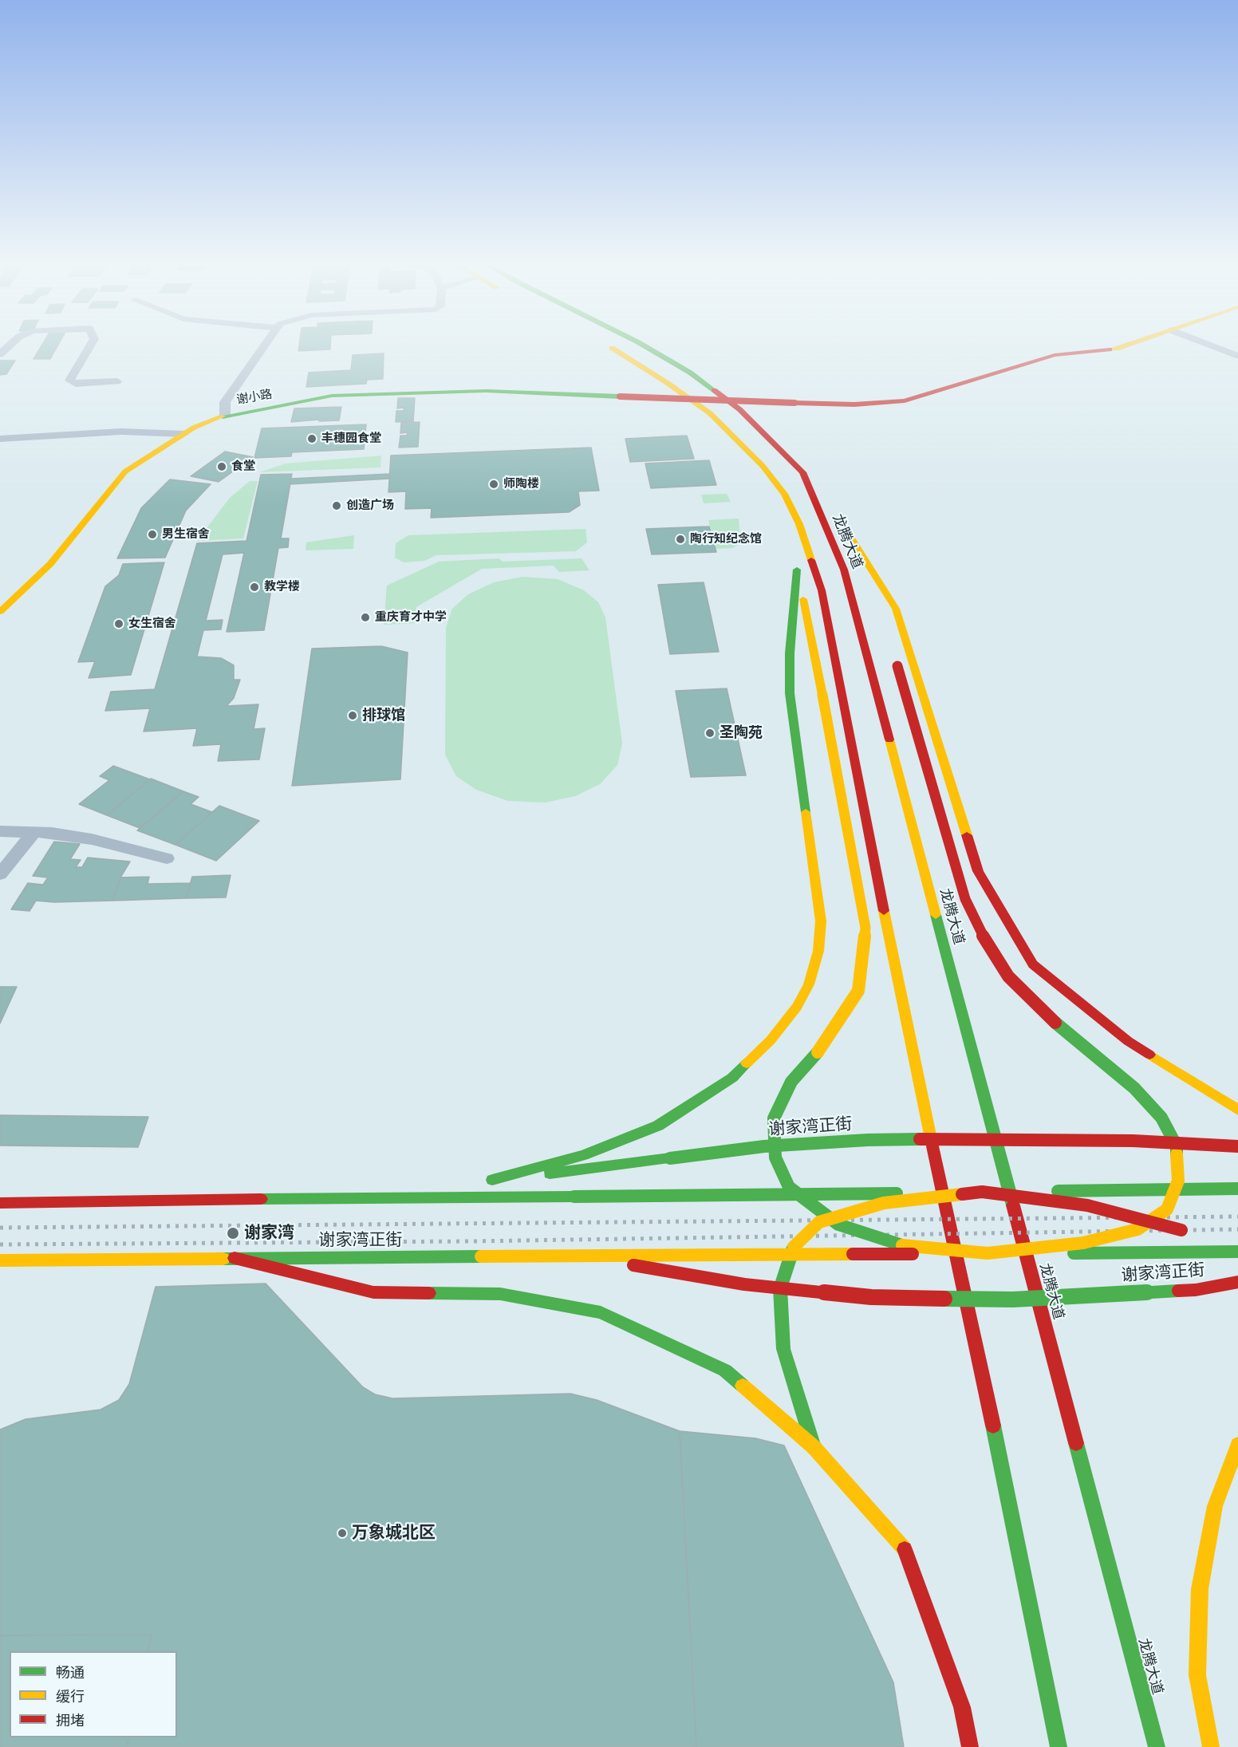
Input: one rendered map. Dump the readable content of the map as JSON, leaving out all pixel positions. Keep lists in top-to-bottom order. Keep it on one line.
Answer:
{"streets":{"main road":["谢小路","龙腾大道","谢家湾正街"]},"places":["丰穗园食堂","食堂","师陶楼","创造广场","男生宿舍","陶行知纪念馆","教学楼","重庆育才中学","女生宿舍","排球馆","圣陶苑","谢家湾","万象城北区"],"legend":["畅通","缓行","拥堵"]}
